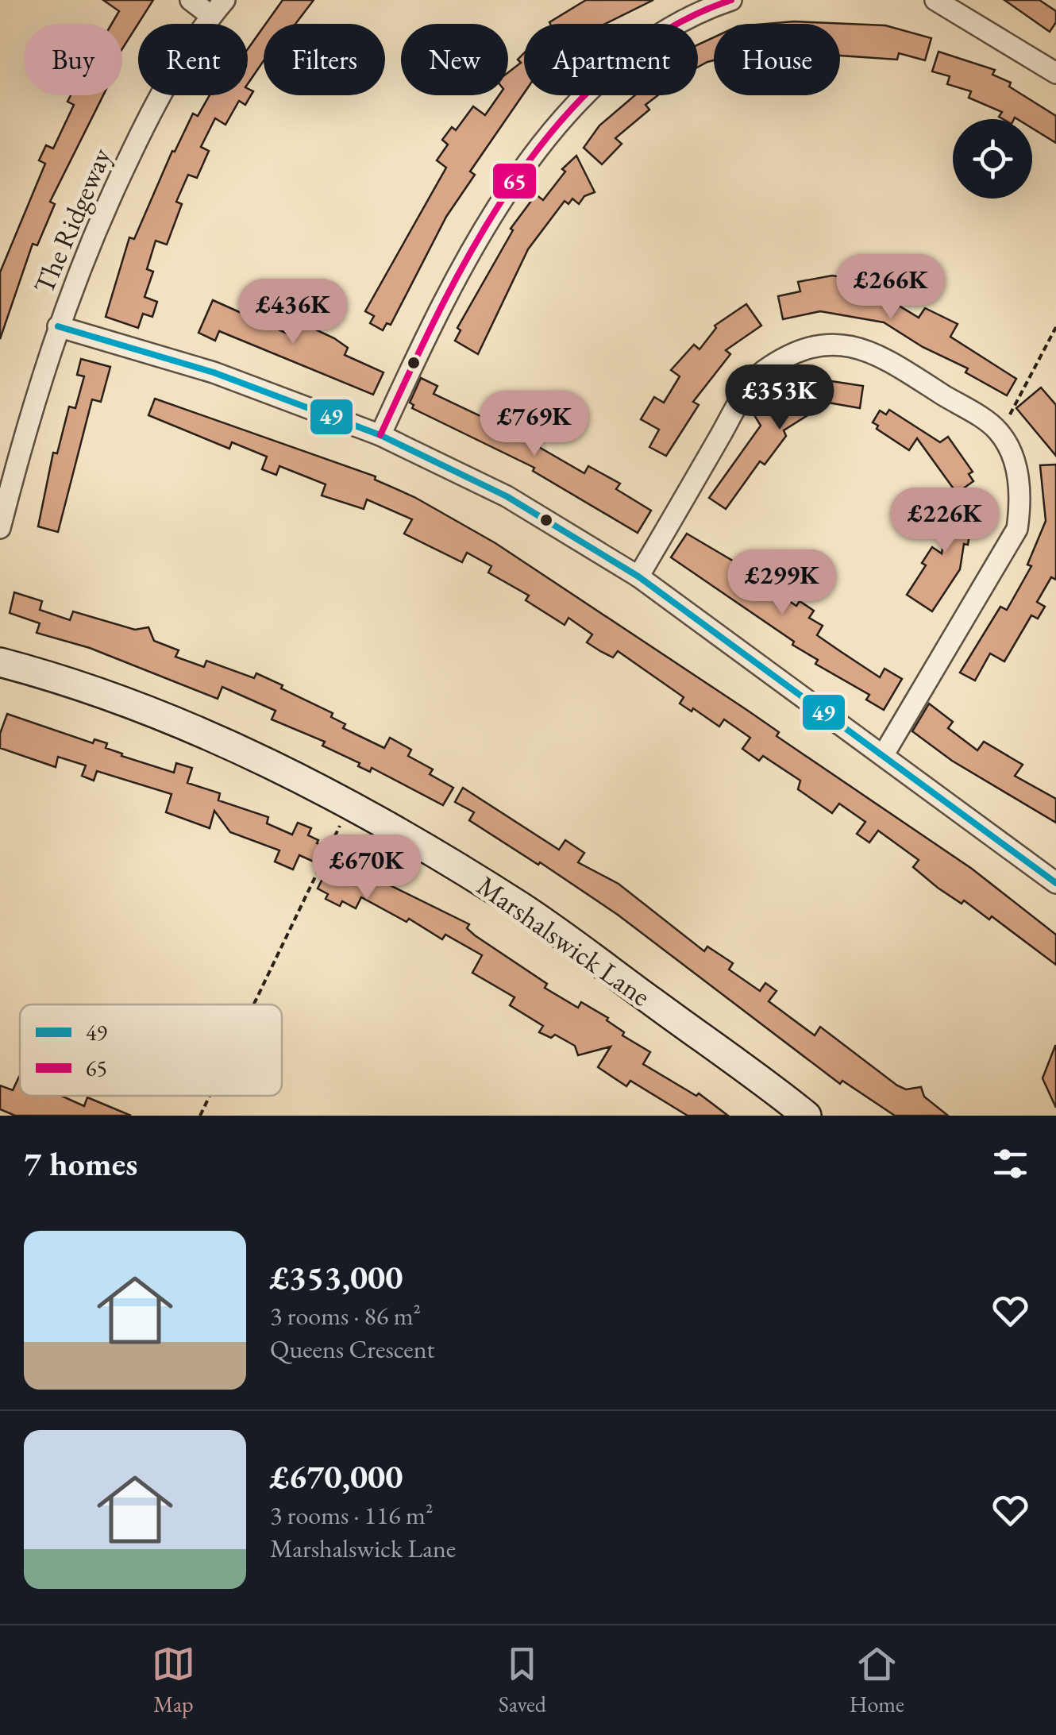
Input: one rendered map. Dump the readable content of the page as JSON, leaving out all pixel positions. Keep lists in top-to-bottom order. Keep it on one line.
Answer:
{"streets":{"street":["The Ridgeway","Marshalswick Lane"]},"lines":["transit line 65","transit line 49"],"legend":["49","65"],"page":{"chip":["Buy","Rent","Filters","New","Apartment","House"],"price":["£266K","£436K","£353K","£769K","£226K","£299K","£670K"],"heading":"7 homes","list":[{"name":"£353,000","note":"3 rooms · 86 m² · Queens Crescent"},{"name":"£670,000","note":"3 rooms · 116 m² · Marshalswick Lane"}],"tabs":["Map","Saved","Home"]}}
